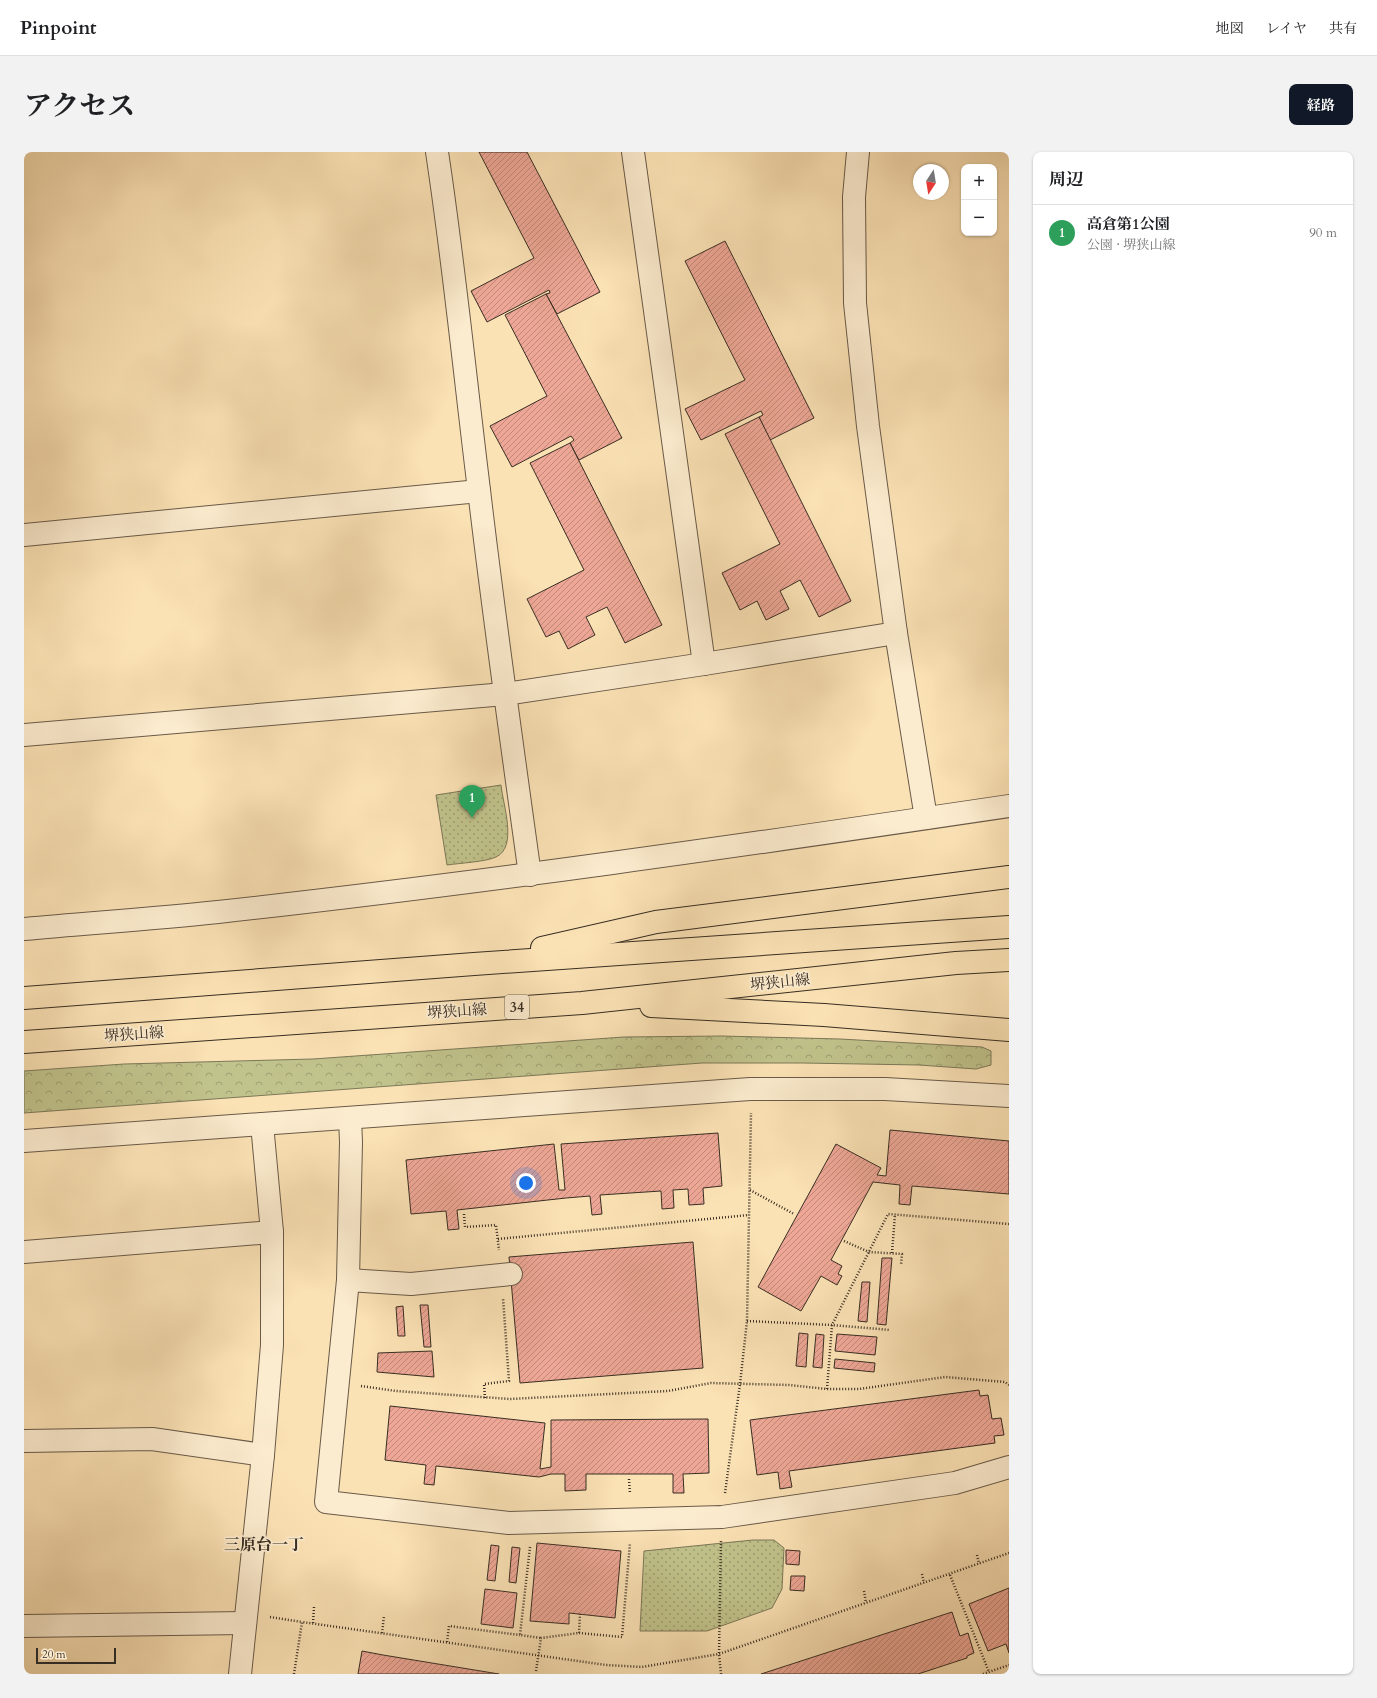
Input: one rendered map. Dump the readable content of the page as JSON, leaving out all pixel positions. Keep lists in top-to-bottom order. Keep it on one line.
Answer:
{"streets":{"main road":["堺狭山線","34"]},"districts":["三原台一丁"],"scale_bar":"20 m","north":"bottom","page":{"header":"Pinpoint","nav":["地図","レイヤ","共有"],"title":"アクセス","buttons":"経路","heading":"周辺","map_buttons":["+","−"],"list":[{"mark":"1","name":"高倉第1公園","note":"公園 · 堺狭山線","value":"90 m"}],"pins":"1","scale":"20 m"}}
